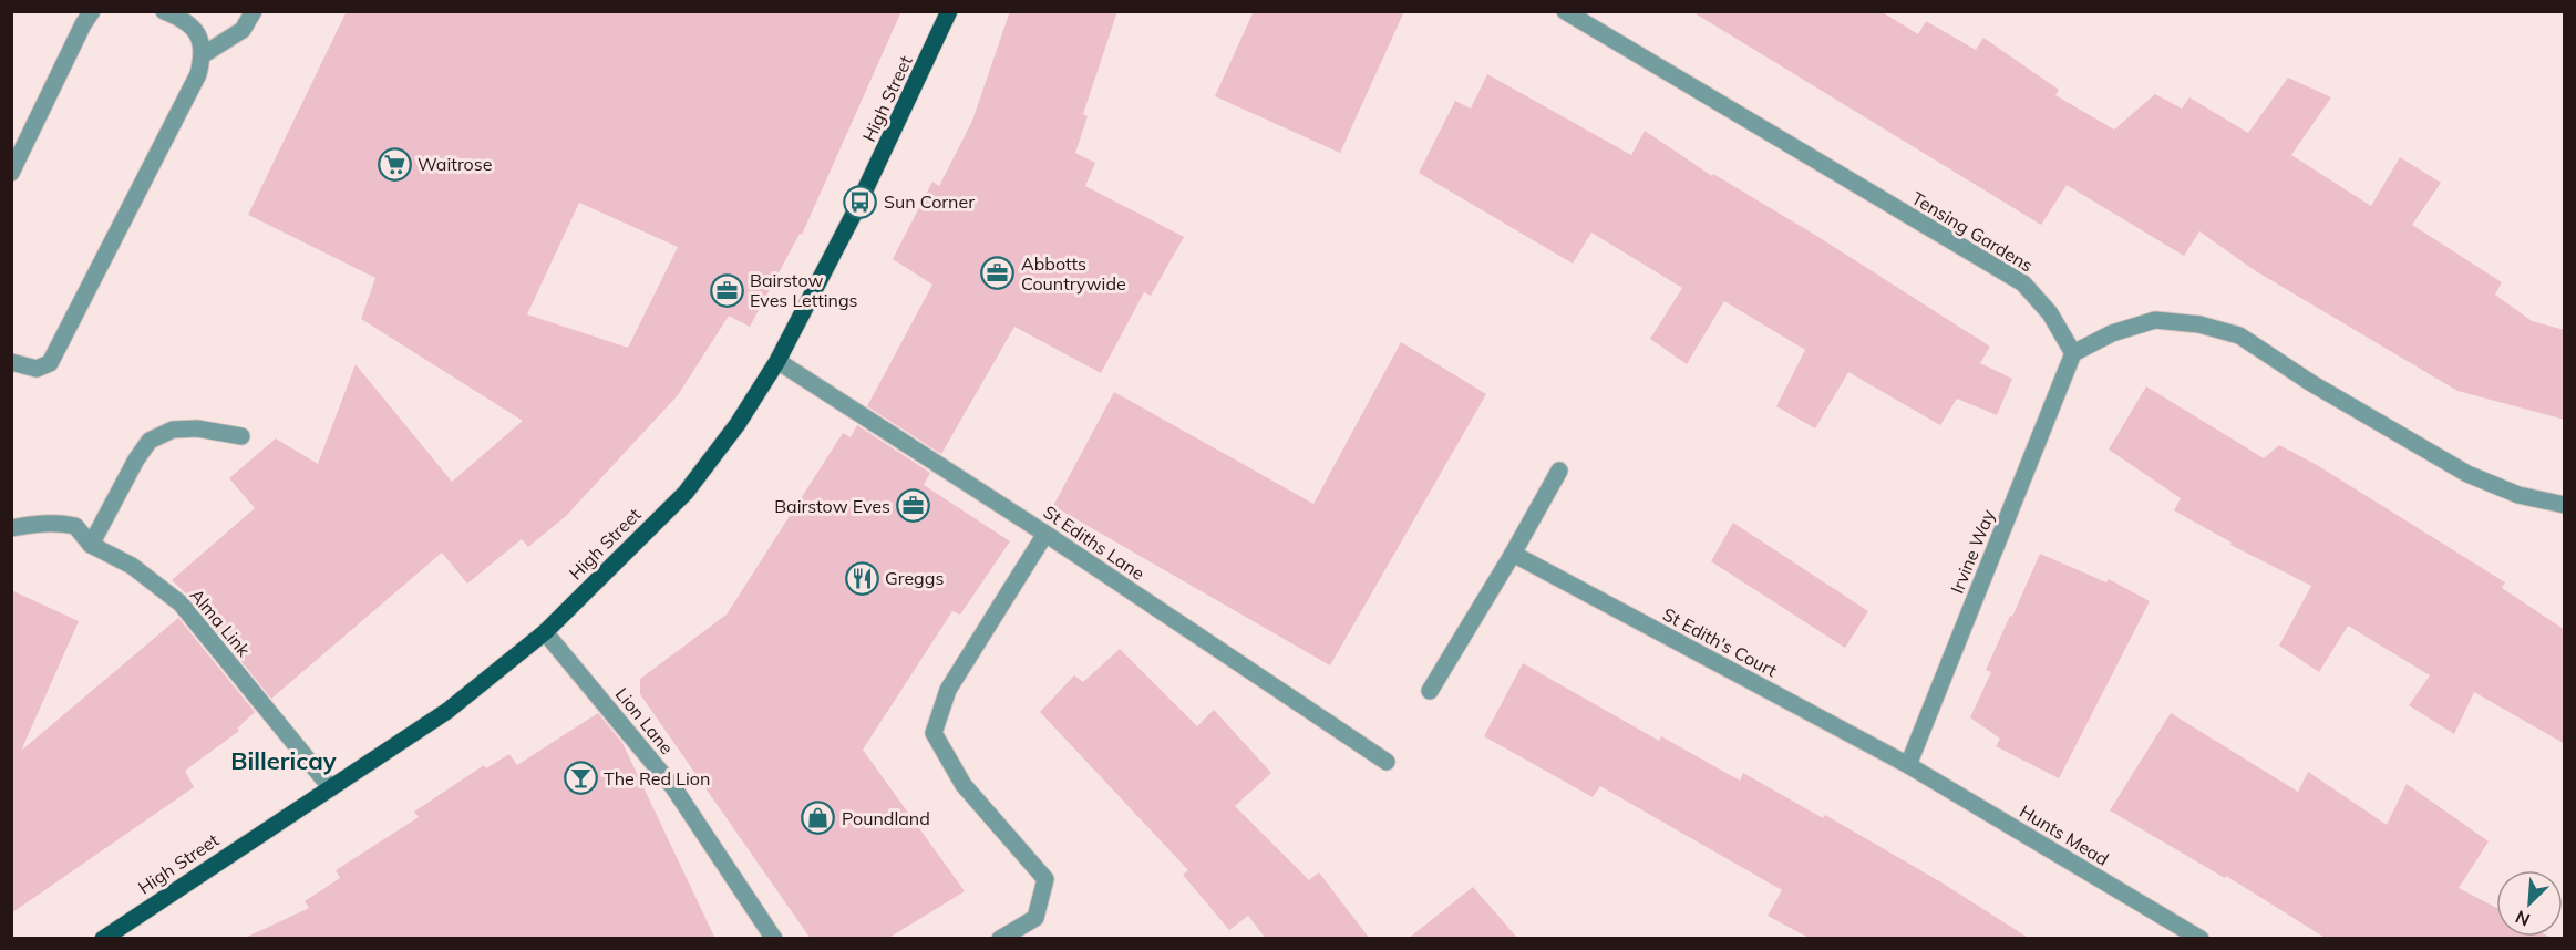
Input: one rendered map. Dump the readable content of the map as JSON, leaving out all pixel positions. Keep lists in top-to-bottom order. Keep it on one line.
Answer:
{"streets":{"main road":["High Street"],"street":["Tensing Gardens","St Ediths Lane","Irvine Way","Alma Link","St Edith's Court","Lion Lane","Hunts Mead"]},"crossings":[["High Street","St Ediths Lane"],["High Street","Alma Link"],["High Street","Lion Lane"],["Tensing Gardens","Irvine Way"],["Irvine Way","St Edith's Court"],["Irvine Way","Hunts Mead"],["St Edith's Court","Hunts Mead"]],"districts":["Billericay"],"places":{"supermarket":["Waitrose"],"bus stop":["Sun Corner"],"office":["Abbotts Countrywide","Bairstow Eves Lettings","Bairstow Eves"],"restaurant":["Greggs"],"bar":["The Red Lion"],"shop":["Poundland"]},"north":"bottom left"}
